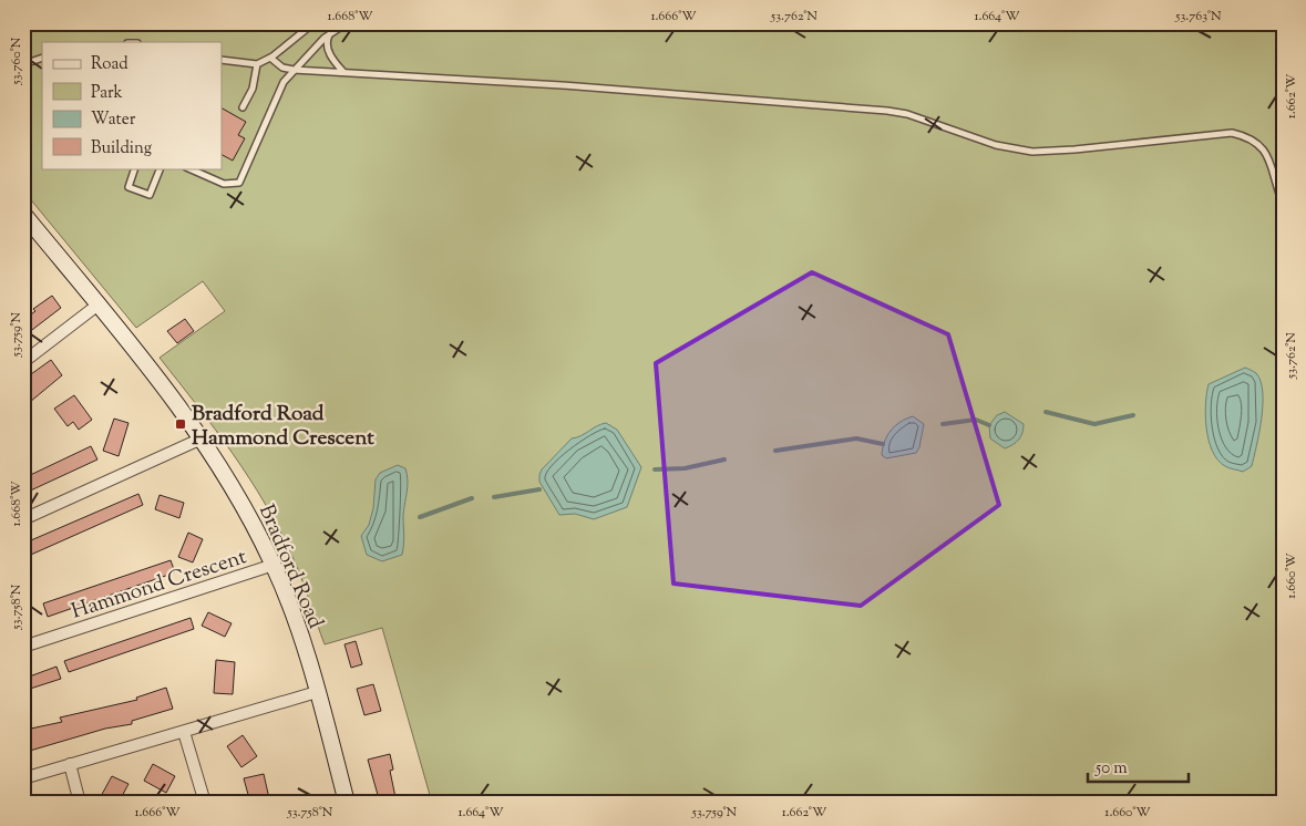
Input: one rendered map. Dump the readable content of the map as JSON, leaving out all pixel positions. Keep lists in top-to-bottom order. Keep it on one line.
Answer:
{"streets":{"main road":["Bradford Road"],"street":["Hammond Crescent"]},"crossings":[["Bradford Road","Hammond Crescent"]],"places":{"transit":["Bradford Road Hammond Crescent"]},"legend":["Road","Park","Water","Building"],"scale_bar":"50 m","coordinates":["1.668°W","1.666°W","53.762°N","1.664°W","53.763°N","53.760°N","1.662°W","53.759°N","1.660°W","53.758°N"]}
